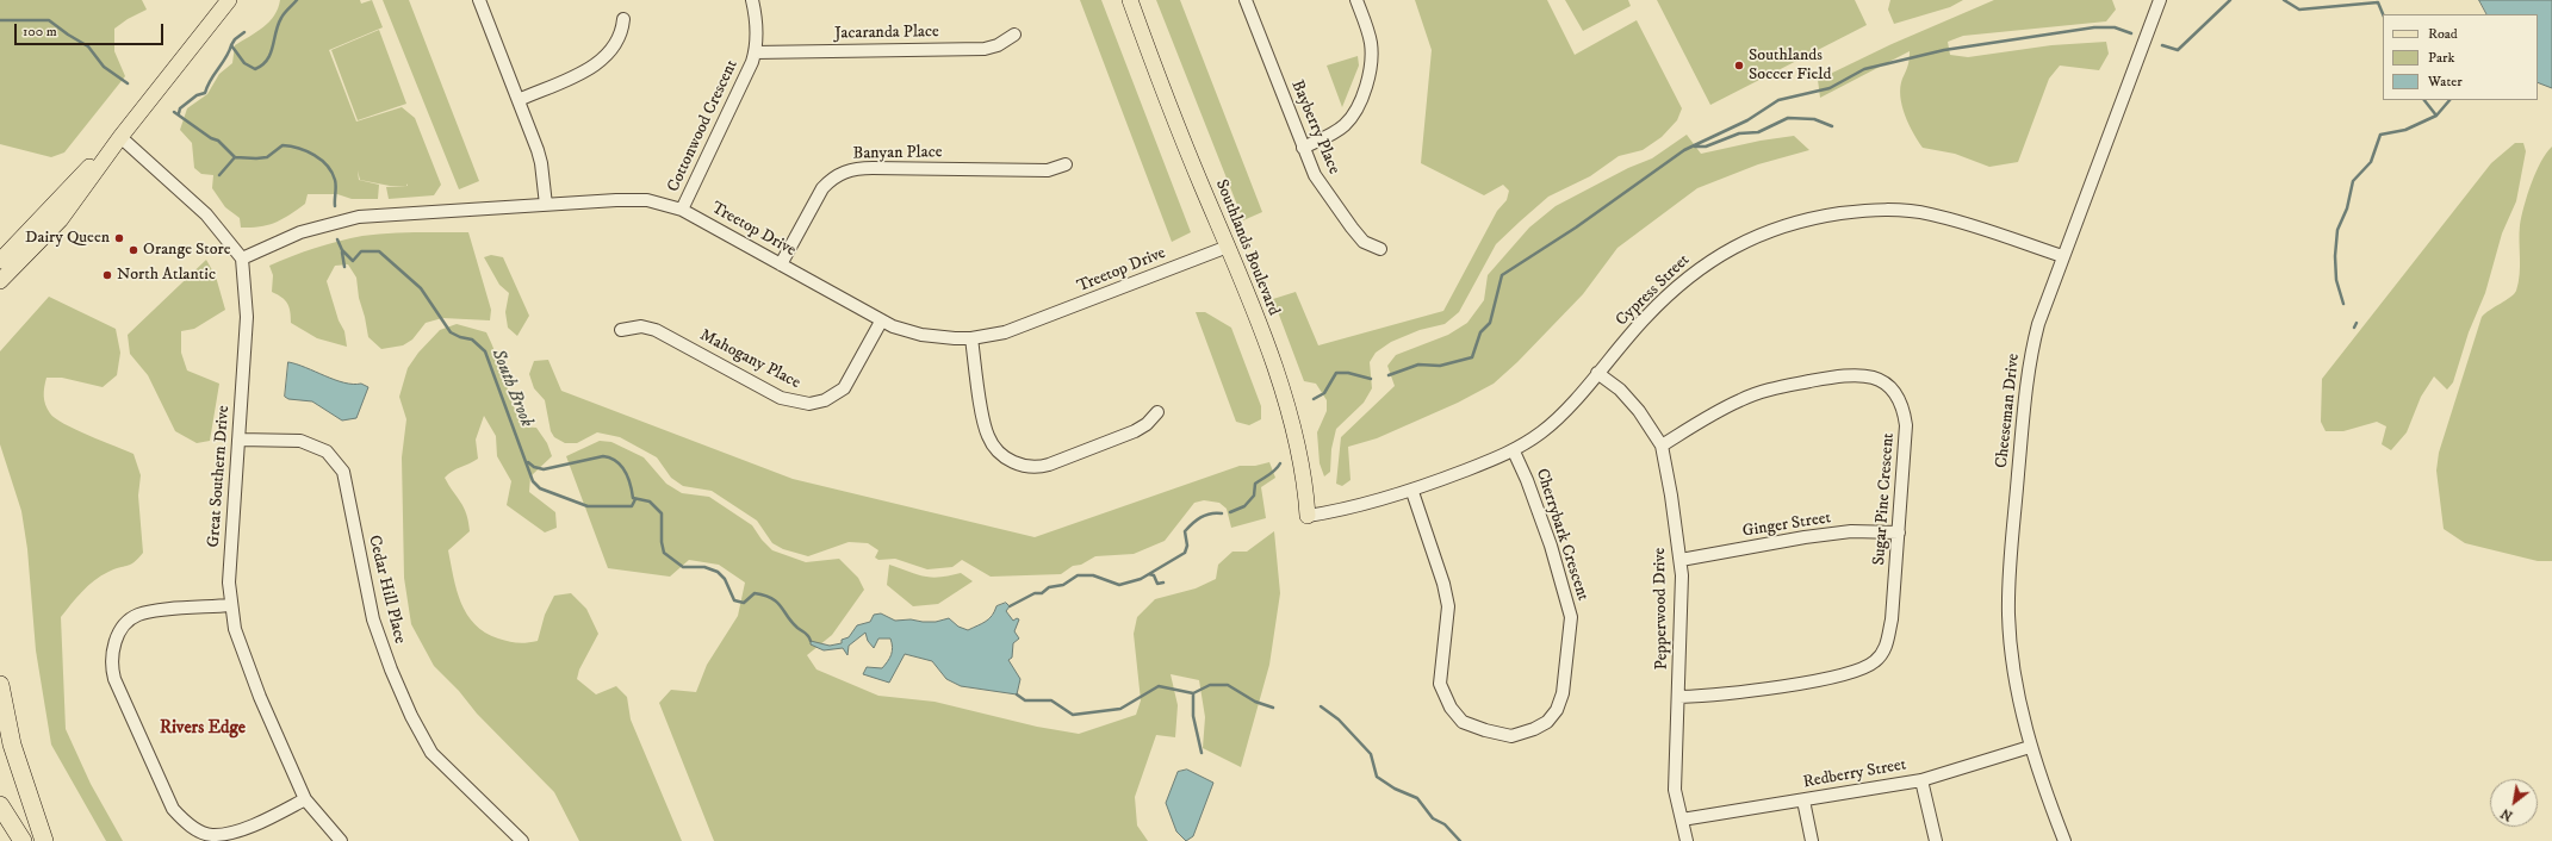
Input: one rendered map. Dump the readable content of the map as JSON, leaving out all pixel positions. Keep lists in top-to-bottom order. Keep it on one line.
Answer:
{"streets":{"main road":["Southlands Boulevard"],"street":["Jacaranda Place","Cottonwood Crescent","Bayberry Place","Banyan Place","Treetop Drive","Cypress Street","Mahogany Place","Cheeseman Drive","Great Southern Drive","Sugar Pine Crescent","Ginger Street","Cherrybark Crescent","Cedar Hill Place","Pepperwood Drive","Redberry Street"]},"crossings":[["Jacaranda Place","Cottonwood Crescent"],["Cottonwood Crescent","Treetop Drive"],["Banyan Place","Treetop Drive"],["Treetop Drive","Southlands Boulevard"],["Treetop Drive","Mahogany Place"],["Treetop Drive","Great Southern Drive"],["Southlands Boulevard","Cypress Street"],["Cypress Street","Cheeseman Drive"],["Cypress Street","Cherrybark Crescent"],["Cypress Street","Pepperwood Drive"],["Cheeseman Drive","Redberry Street"],["Great Southern Drive","Cedar Hill Place"],["Sugar Pine Crescent","Ginger Street"],["Sugar Pine Crescent","Pepperwood Drive"],["Ginger Street","Pepperwood Drive"],["Pepperwood Drive","Redberry Street"]],"districts":["Rivers Edge"],"water":["South Brook"],"places":["Southlands Soccer Field","Dairy Queen","Orange Store","North Atlantic"],"legend":["Road","Park","Water"],"scale_bar":"100 m","north":"bottom left"}
